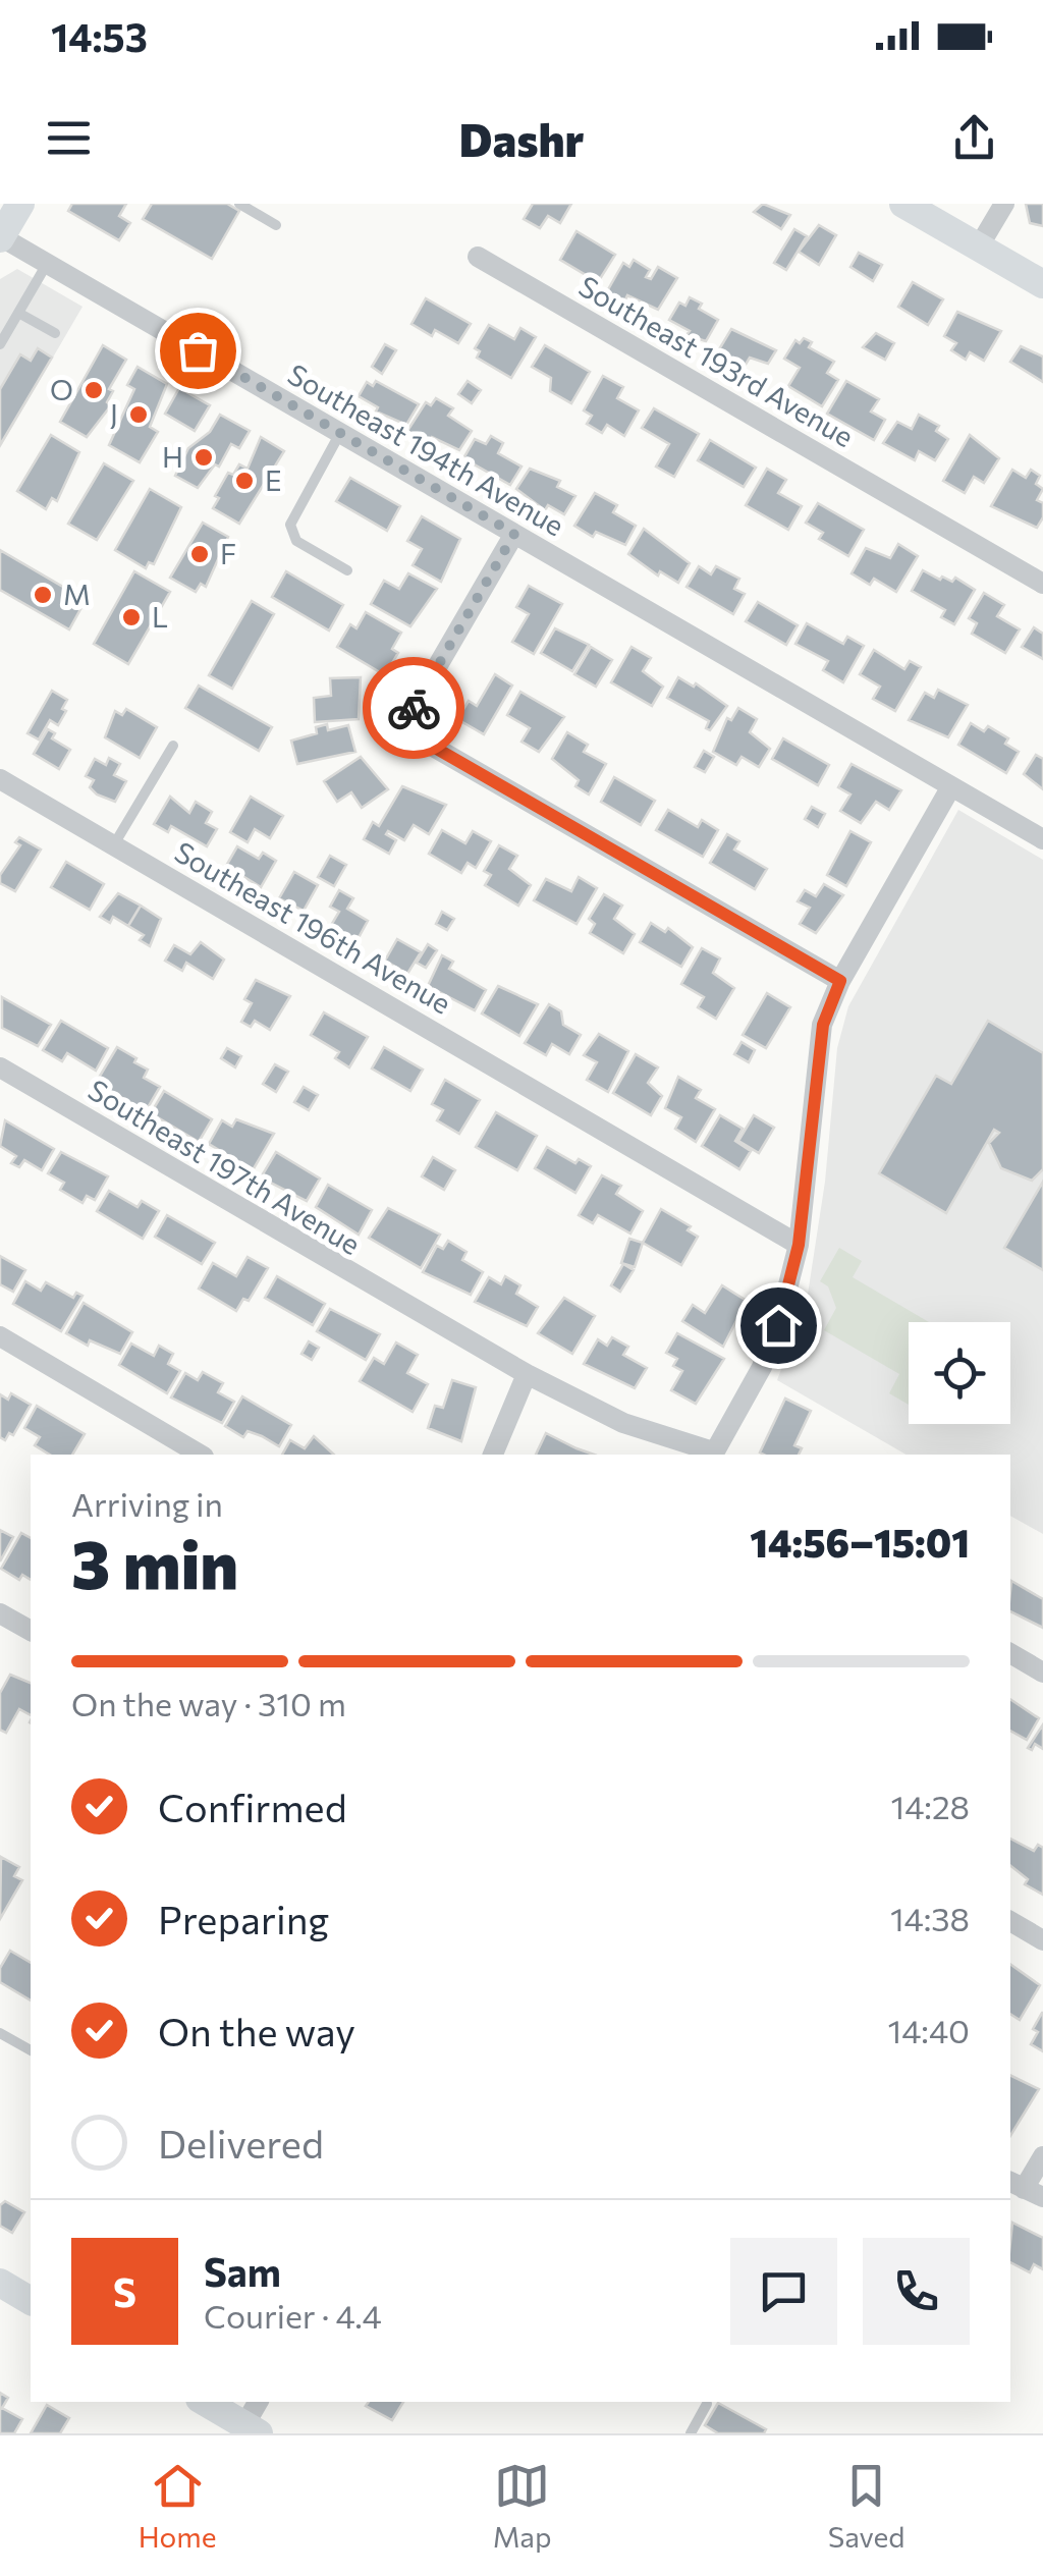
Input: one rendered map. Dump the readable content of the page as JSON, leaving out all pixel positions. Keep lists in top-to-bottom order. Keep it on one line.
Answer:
{"streets":{"street":["Southeast 193rd Avenue","Southeast 194th Avenue","Southeast 196th Avenue","Southeast 197th Avenue"]},"places":["O","J","H","E","F","M","L"],"page":{"status":"14:53","header":"Dashr","heading":["3 min","Arriving in","14:56–15:01"],"panel":["Sam","Courier · 4.4"],"bar":"On the way · 310 m","list":[["Confirmed","14:28"],["Preparing","14:38"],["On the way","14:40"],"Delivered"],"round":"S","tabs":["Home","Map","Saved"]}}
